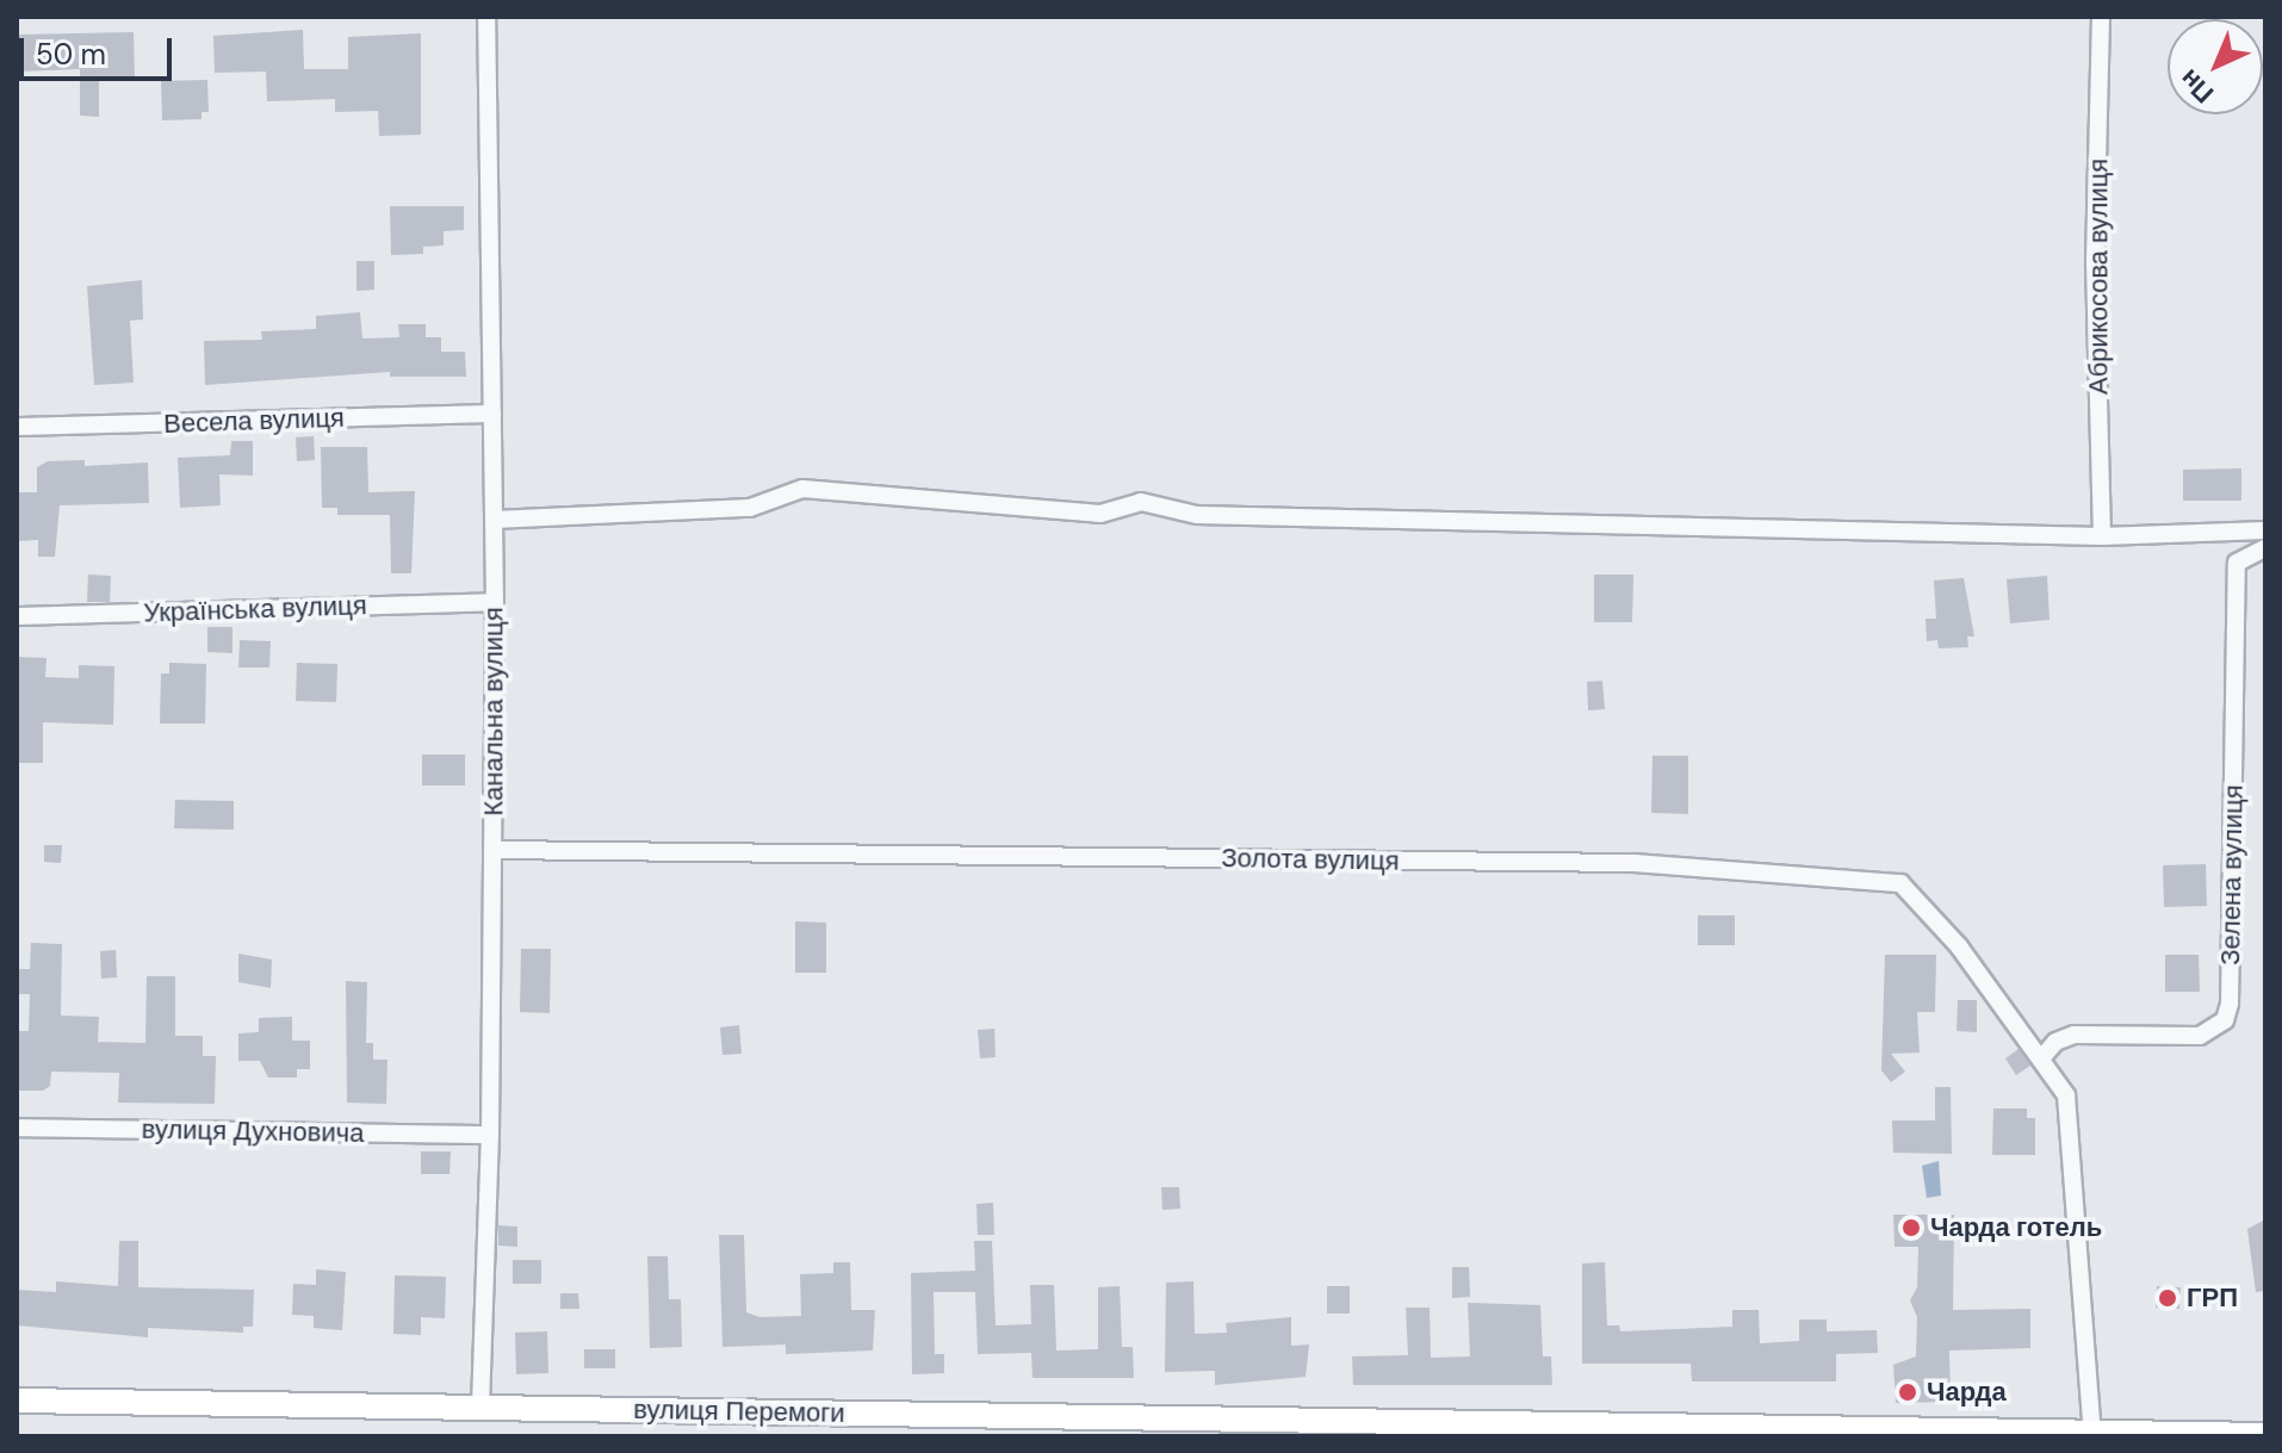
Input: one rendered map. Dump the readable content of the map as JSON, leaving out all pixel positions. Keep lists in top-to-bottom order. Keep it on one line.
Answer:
{"streets":{"street":["Абрикосова вулиця","Весела вулиця","Українська вулиця","Канальна вулиця","Золота вулиця","Зелена вулиця","вулиця Духновича","вулиця Перемоги"]},"crossings":[["Весела вулиця","Канальна вулиця"],["Українська вулиця","Канальна вулиця"],["Канальна вулиця","Золота вулиця"],["Канальна вулиця","вулиця Духновича"],["Канальна вулиця","вулиця Перемоги"],["Золота вулиця","Зелена вулиця"]],"places":["Чарда готель","ГРП","Чарда"],"scale_bar":"50 m","north":"bottom left"}
